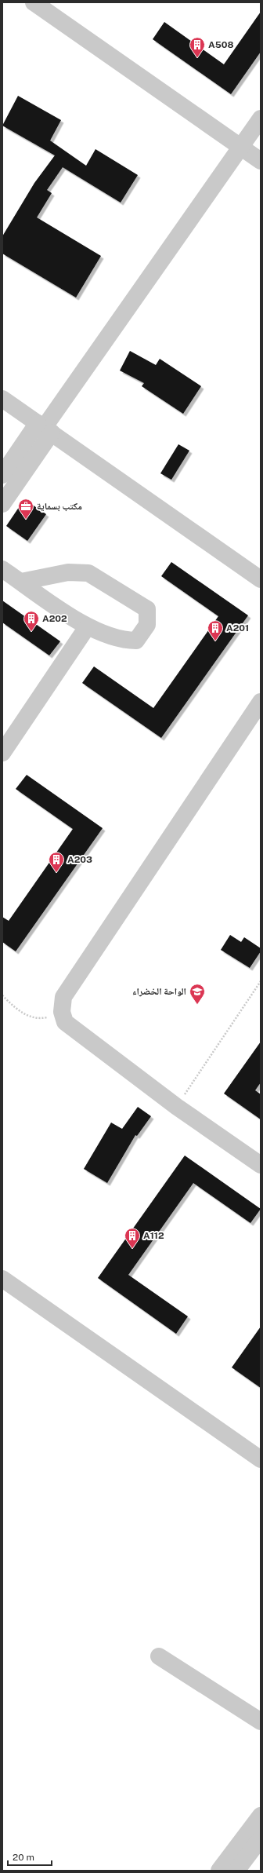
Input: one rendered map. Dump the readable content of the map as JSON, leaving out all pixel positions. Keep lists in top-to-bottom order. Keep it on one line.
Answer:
{"places":{"building":["A508","A202","A201","A203","A112"],"office":["مكتب بسماية"],"school or university":["الواحة الخضراء"]},"scale_bar":"20 m"}
